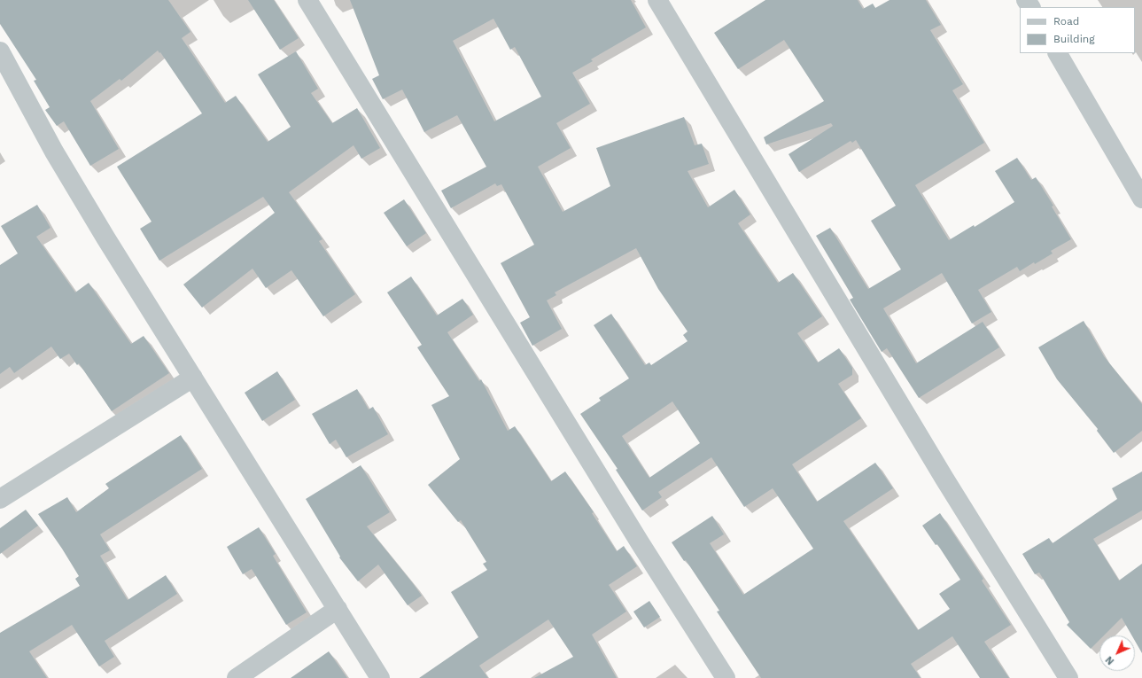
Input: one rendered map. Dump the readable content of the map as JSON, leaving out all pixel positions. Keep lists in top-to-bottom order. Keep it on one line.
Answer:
{"legend":["Road","Building"],"north":"bottom left"}
